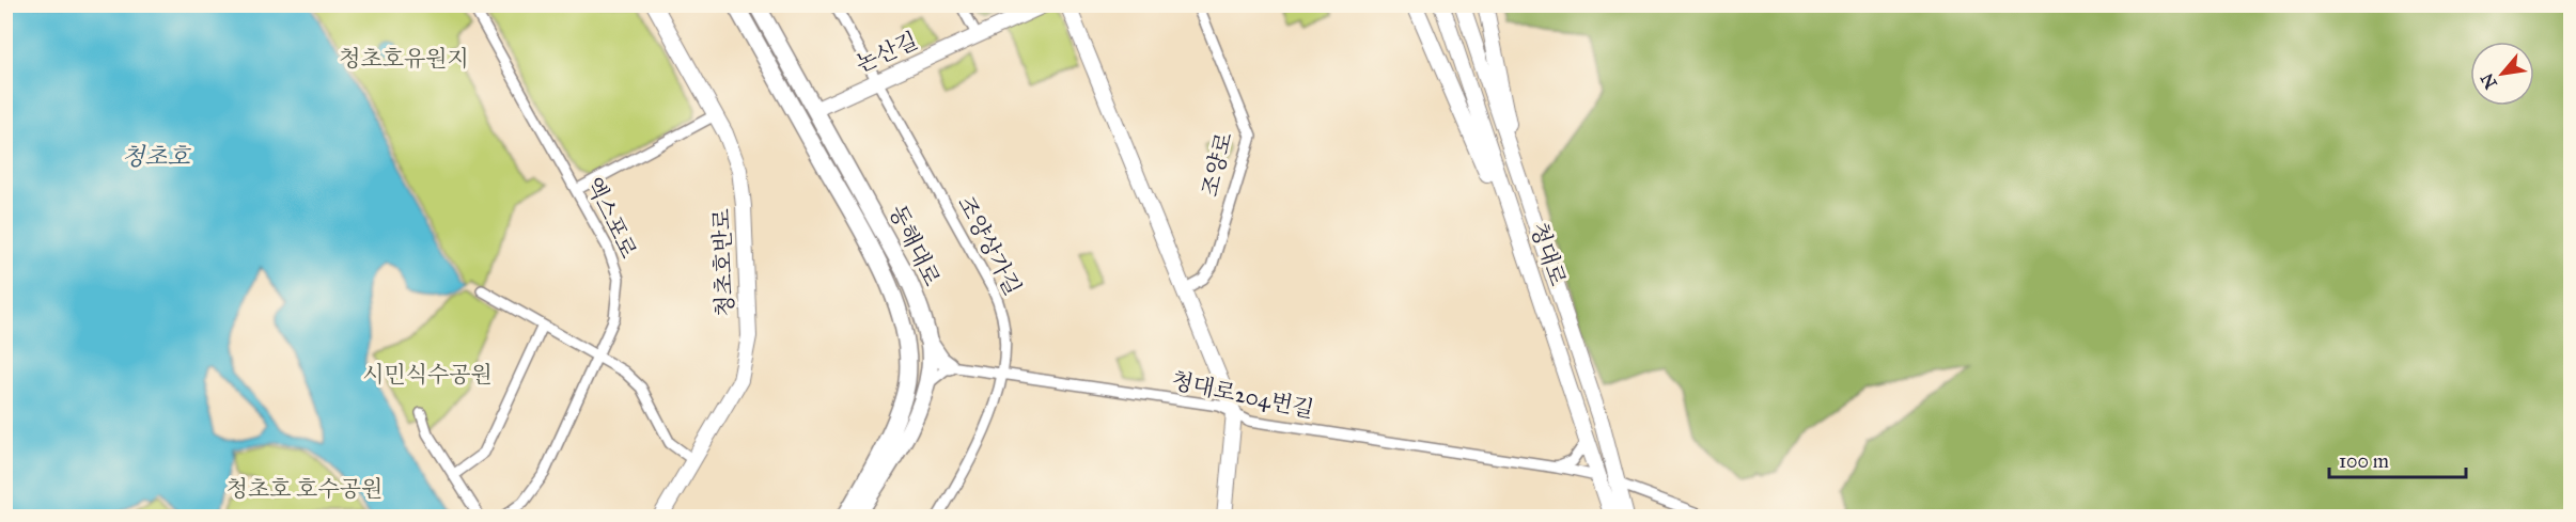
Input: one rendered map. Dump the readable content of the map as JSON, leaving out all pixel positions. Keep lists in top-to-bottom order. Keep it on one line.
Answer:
{"streets":{"main road":["동해대로"],"street":["논산길","조양로","엑스포로","조양상가길","청대로","청초호반로","청대로204번길"]},"crossings":[["논산길","동해대로"],["논산길","조양상가길"],["조양상가길","청대로204번길"],["청대로","청대로204번길"]],"water":["청초호"],"parks":["청초호유원지","시민식수공원","청초호 호수공원"],"scale_bar":"100 m","north":"bottom left"}
